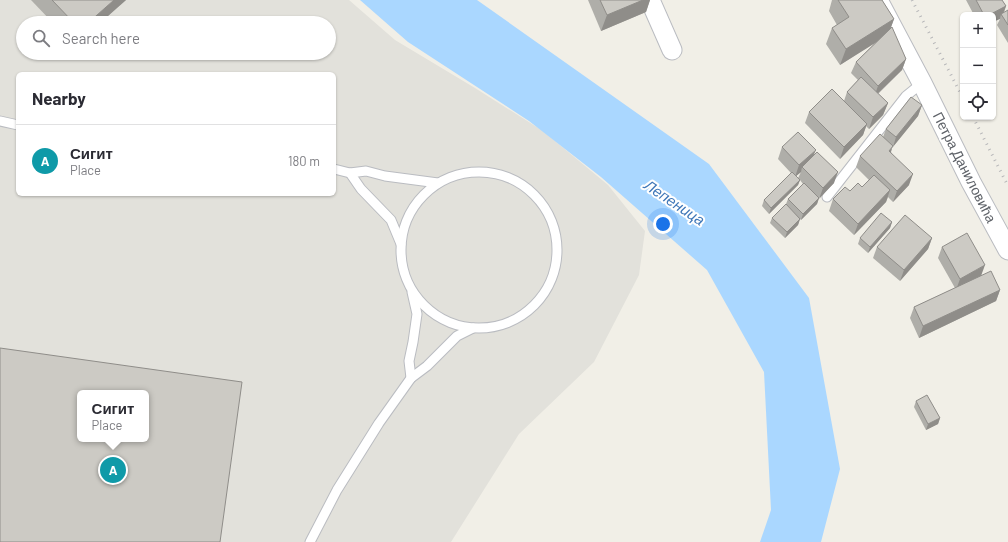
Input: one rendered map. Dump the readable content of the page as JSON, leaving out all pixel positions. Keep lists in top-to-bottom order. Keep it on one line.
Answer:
{"streets":{"street":["Петра Даниловића"]},"water":["Лепеница"],"page":{"map_buttons":["+","−"],"search":"Search here","heading":"Nearby","list":[{"mark":"A","name":"Сигит","note":"Place","value":"180 m"}],"popup":["Сигит","Place"],"pins":"A"}}
